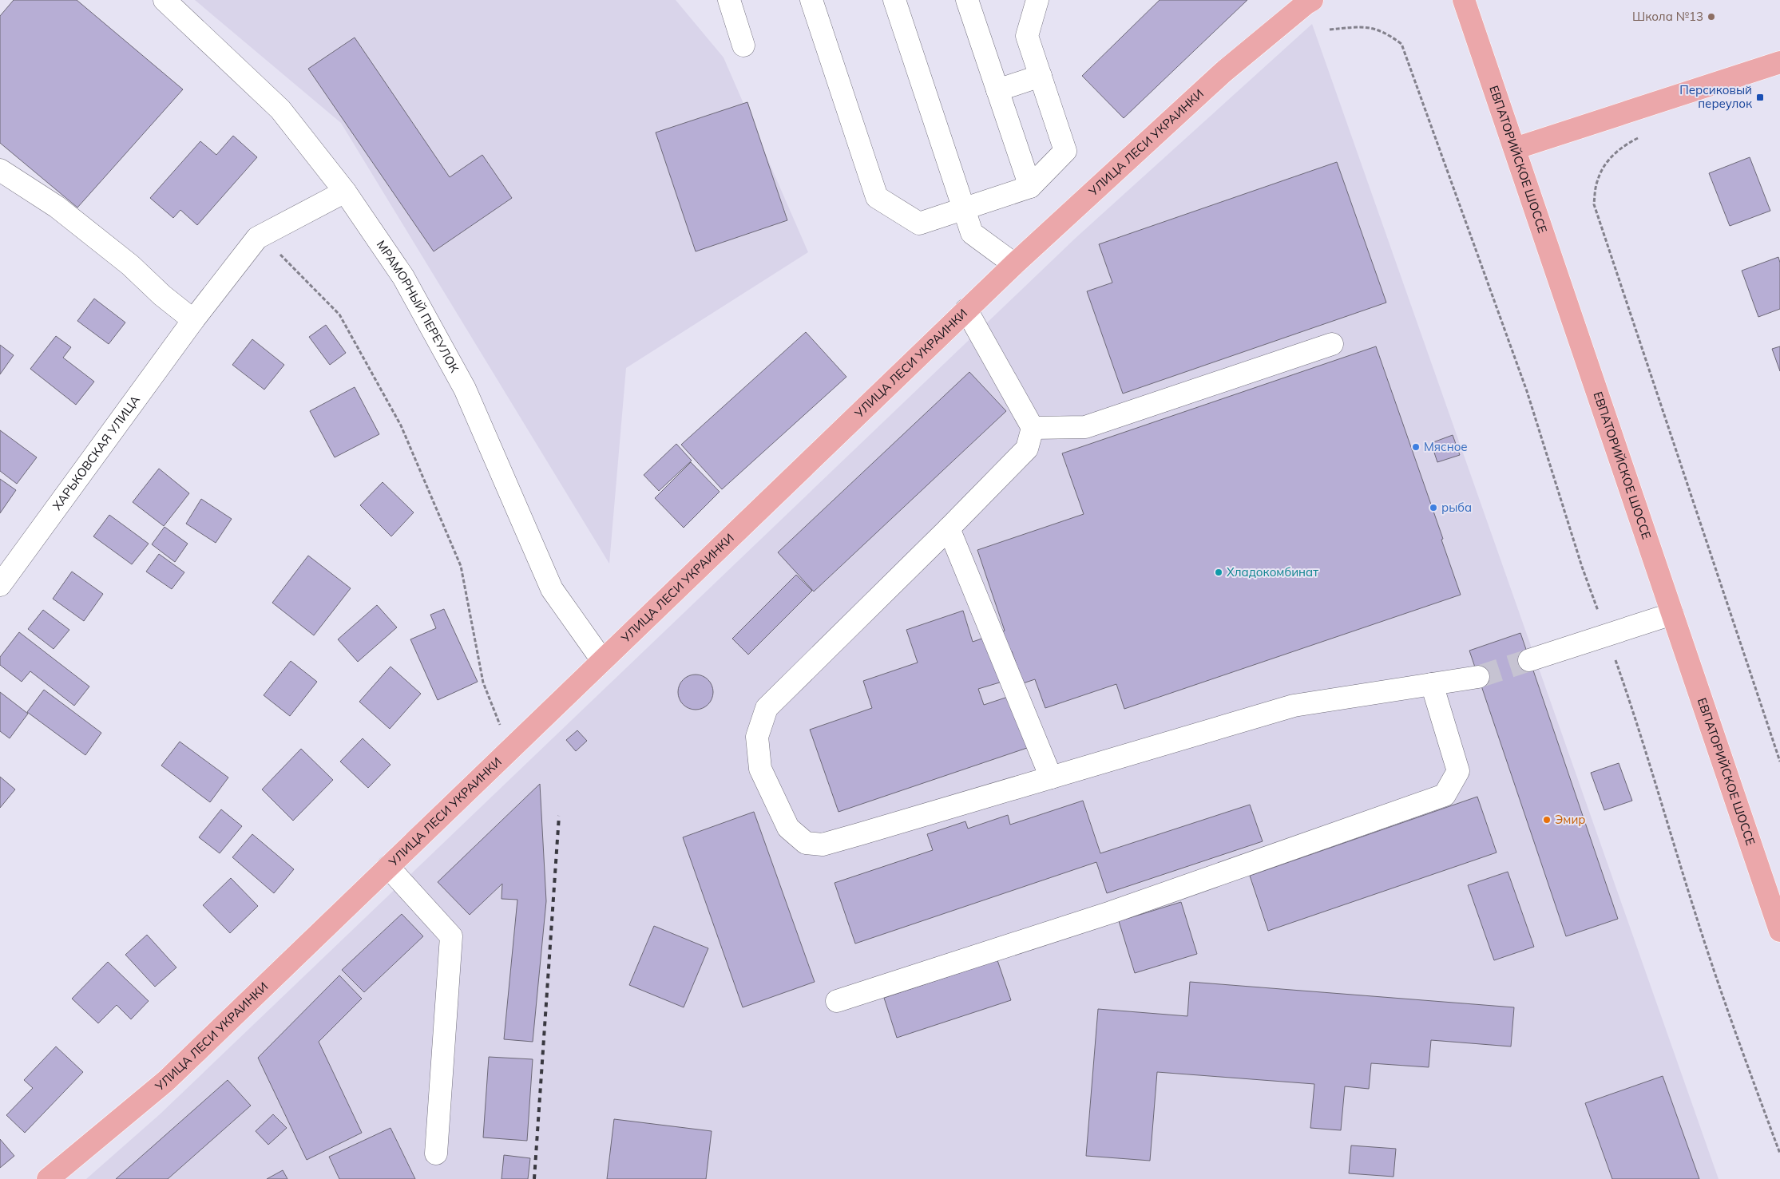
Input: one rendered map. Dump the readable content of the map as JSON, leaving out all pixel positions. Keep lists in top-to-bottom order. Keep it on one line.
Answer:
{"streets":{"main road":["УЛИЦА ЛЕСИ УКРАИНКИ","ЕВПАТОРИЙСКОЕ ШОССЕ"],"street":["МРАМОРНЫЙ ПЕРЕУЛОК","ХАРЬКОВСКАЯ УЛИЦА"]},"crossings":[["УЛИЦА ЛЕСИ УКРАИНКИ","МРАМОРНЫЙ ПЕРЕУЛОК"]],"places":{"other":["Школа №13","Мясное","рыба","Хладокомбинат","Эмир"],"transit":["Персиковый переулок"]}}
